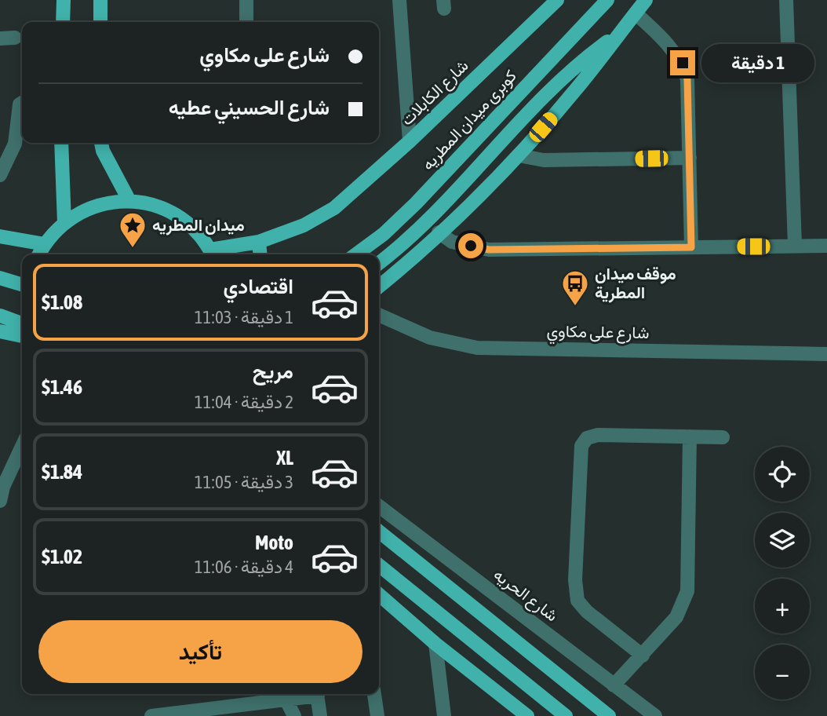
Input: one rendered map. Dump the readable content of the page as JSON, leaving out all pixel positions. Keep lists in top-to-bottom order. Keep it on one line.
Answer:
{"streets":{"main road":["شارع الكابلات","كوبرى ميدان المطريه"],"street":["شارع على مكاوي","شارع الحريه"]},"places":{"place":["ميدان المطريه"],"bus stop":["موقف ميدان المطرية"]},"page":{"banner":["شارع على مكاوي","شارع الحسيني عطيه"],"bubble":"1 دقيقة","list":[{"name":"اقتصادي","note":"1 دقيقة · 11:03","value":"$1.08"},{"name":"مريح","note":"2 دقيقة · 11:04","value":"$1.46"},{"name":"XL","note":"3 دقيقة · 11:05","value":"$1.84"},{"name":"Moto","note":"4 دقيقة · 11:06","value":"$1.02"}],"map_buttons":["+","−"],"buttons":"تأكيد"}}
